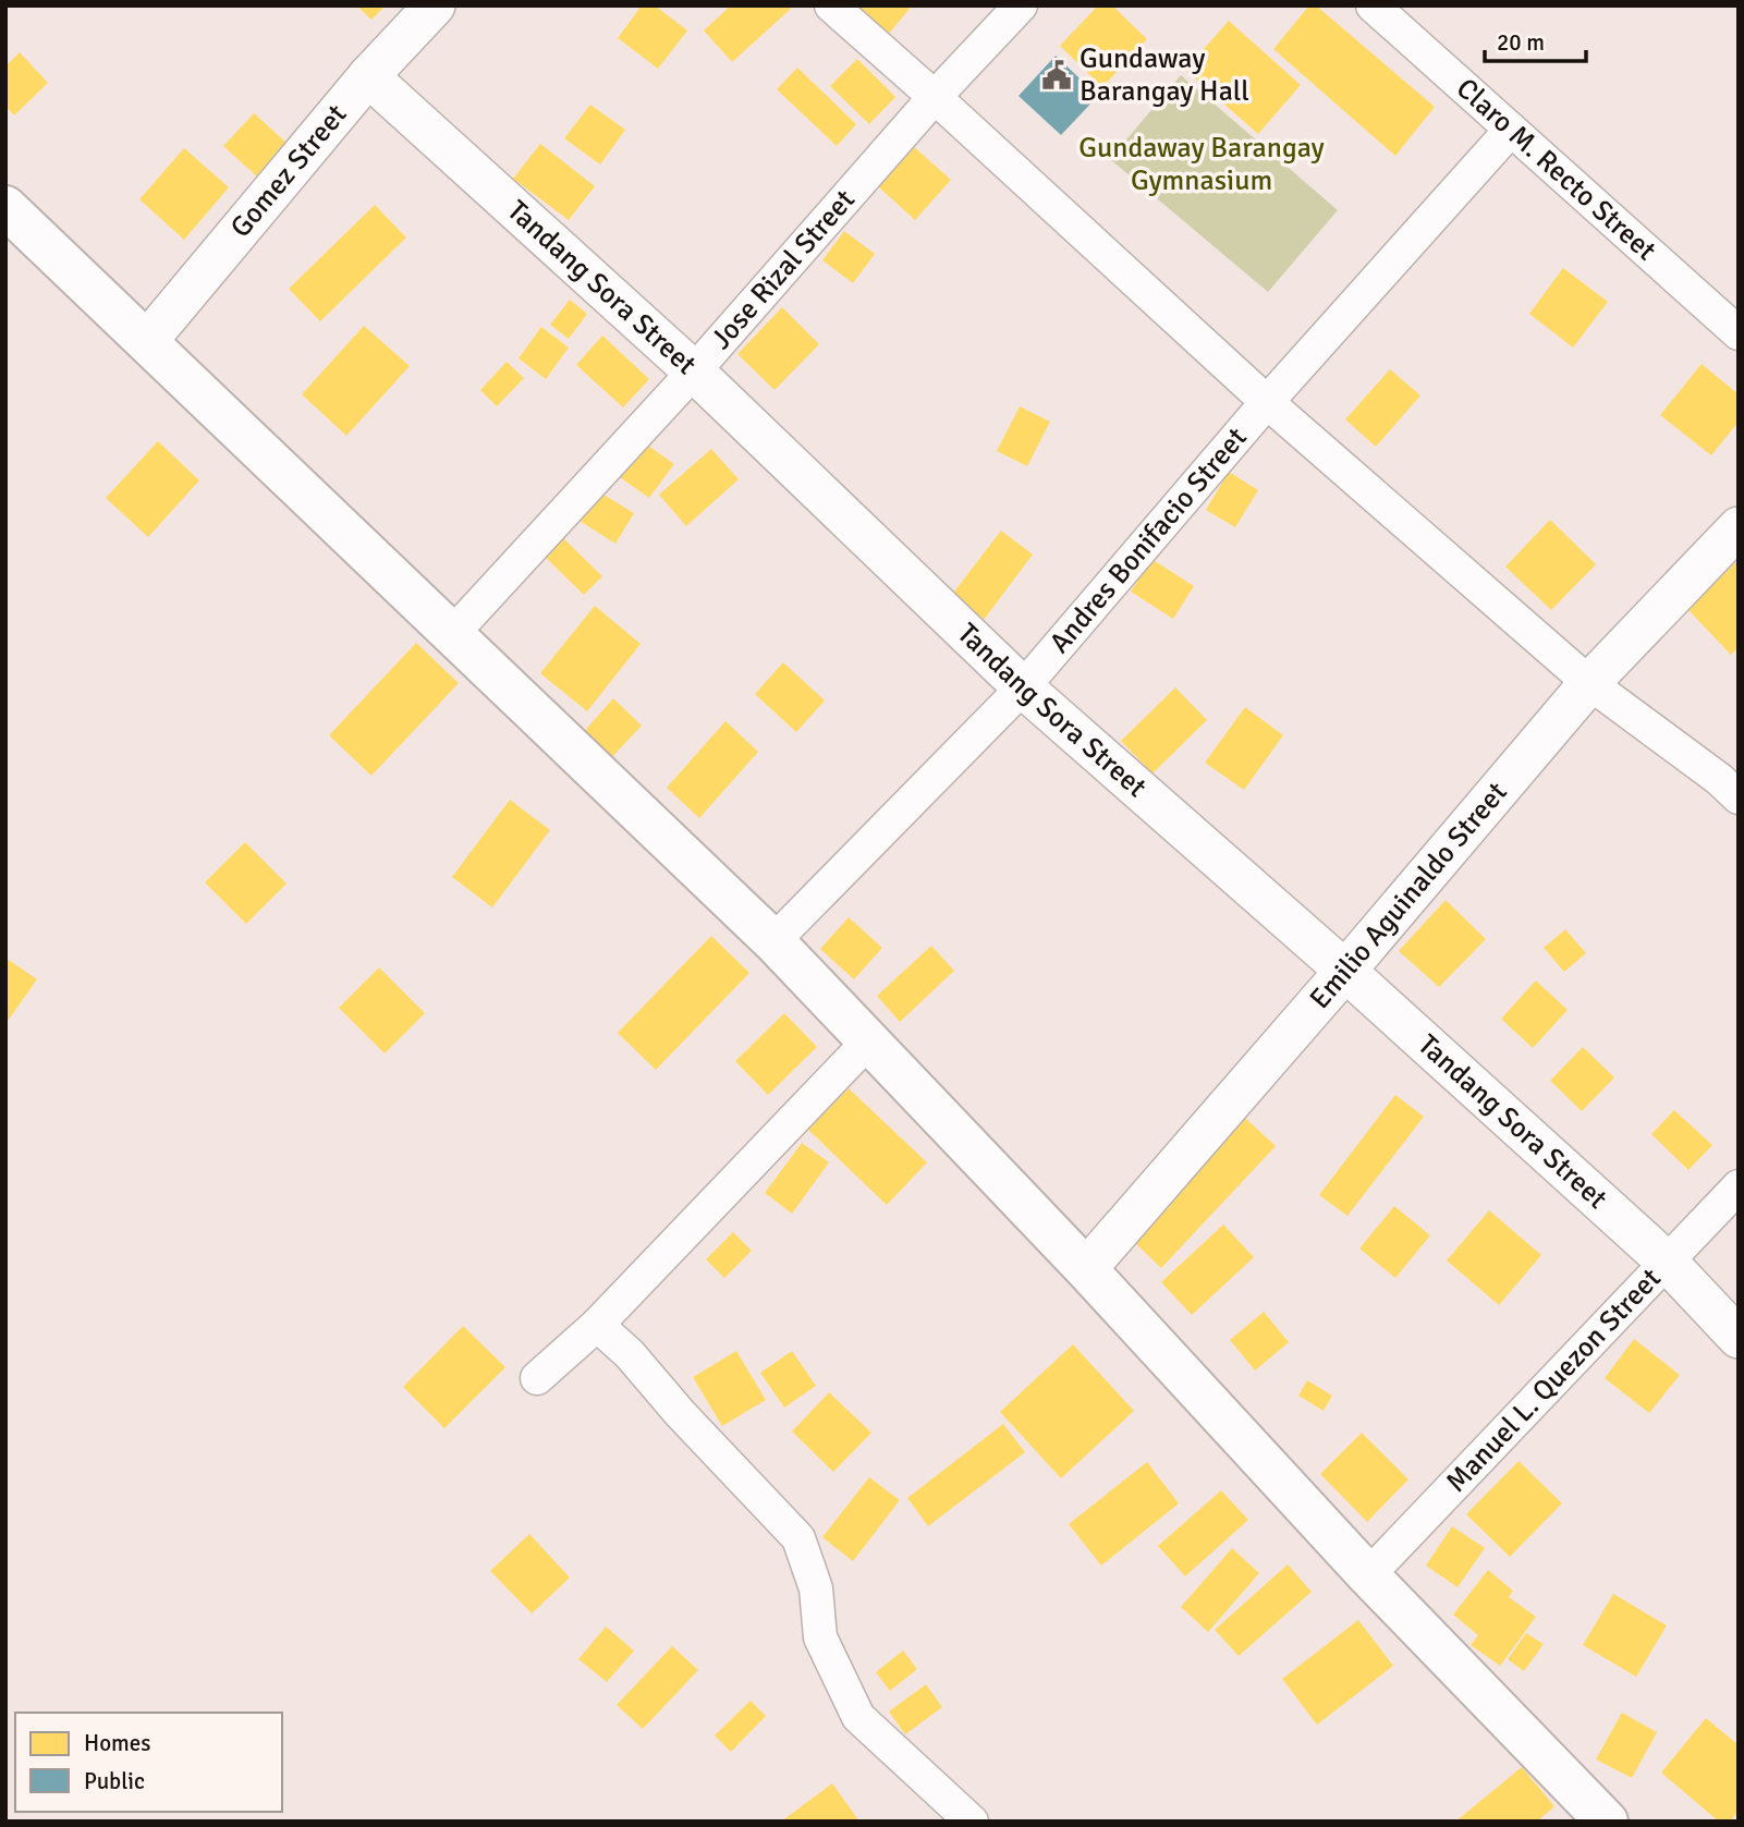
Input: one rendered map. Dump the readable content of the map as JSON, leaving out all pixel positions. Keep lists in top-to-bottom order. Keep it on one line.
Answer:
{"streets":{"street":["Claro M. Recto Street","Gomez Street","Jose Rizal Street","Tandang Sora Street","Andres Bonifacio Street","Emilio Aguinaldo Street","Manuel L. Quezon Street"]},"crossings":[["Claro M. Recto Street","Andres Bonifacio Street"],["Gomez Street","Tandang Sora Street"],["Jose Rizal Street","Tandang Sora Street"],["Tandang Sora Street","Andres Bonifacio Street"],["Tandang Sora Street","Emilio Aguinaldo Street"],["Tandang Sora Street","Manuel L. Quezon Street"]],"parks":["Gundaway Barangay Gymnasium"],"places":{"public building":["Gundaway Barangay Hall"]},"legend":["Homes","Public"],"scale_bar":"20 m"}
